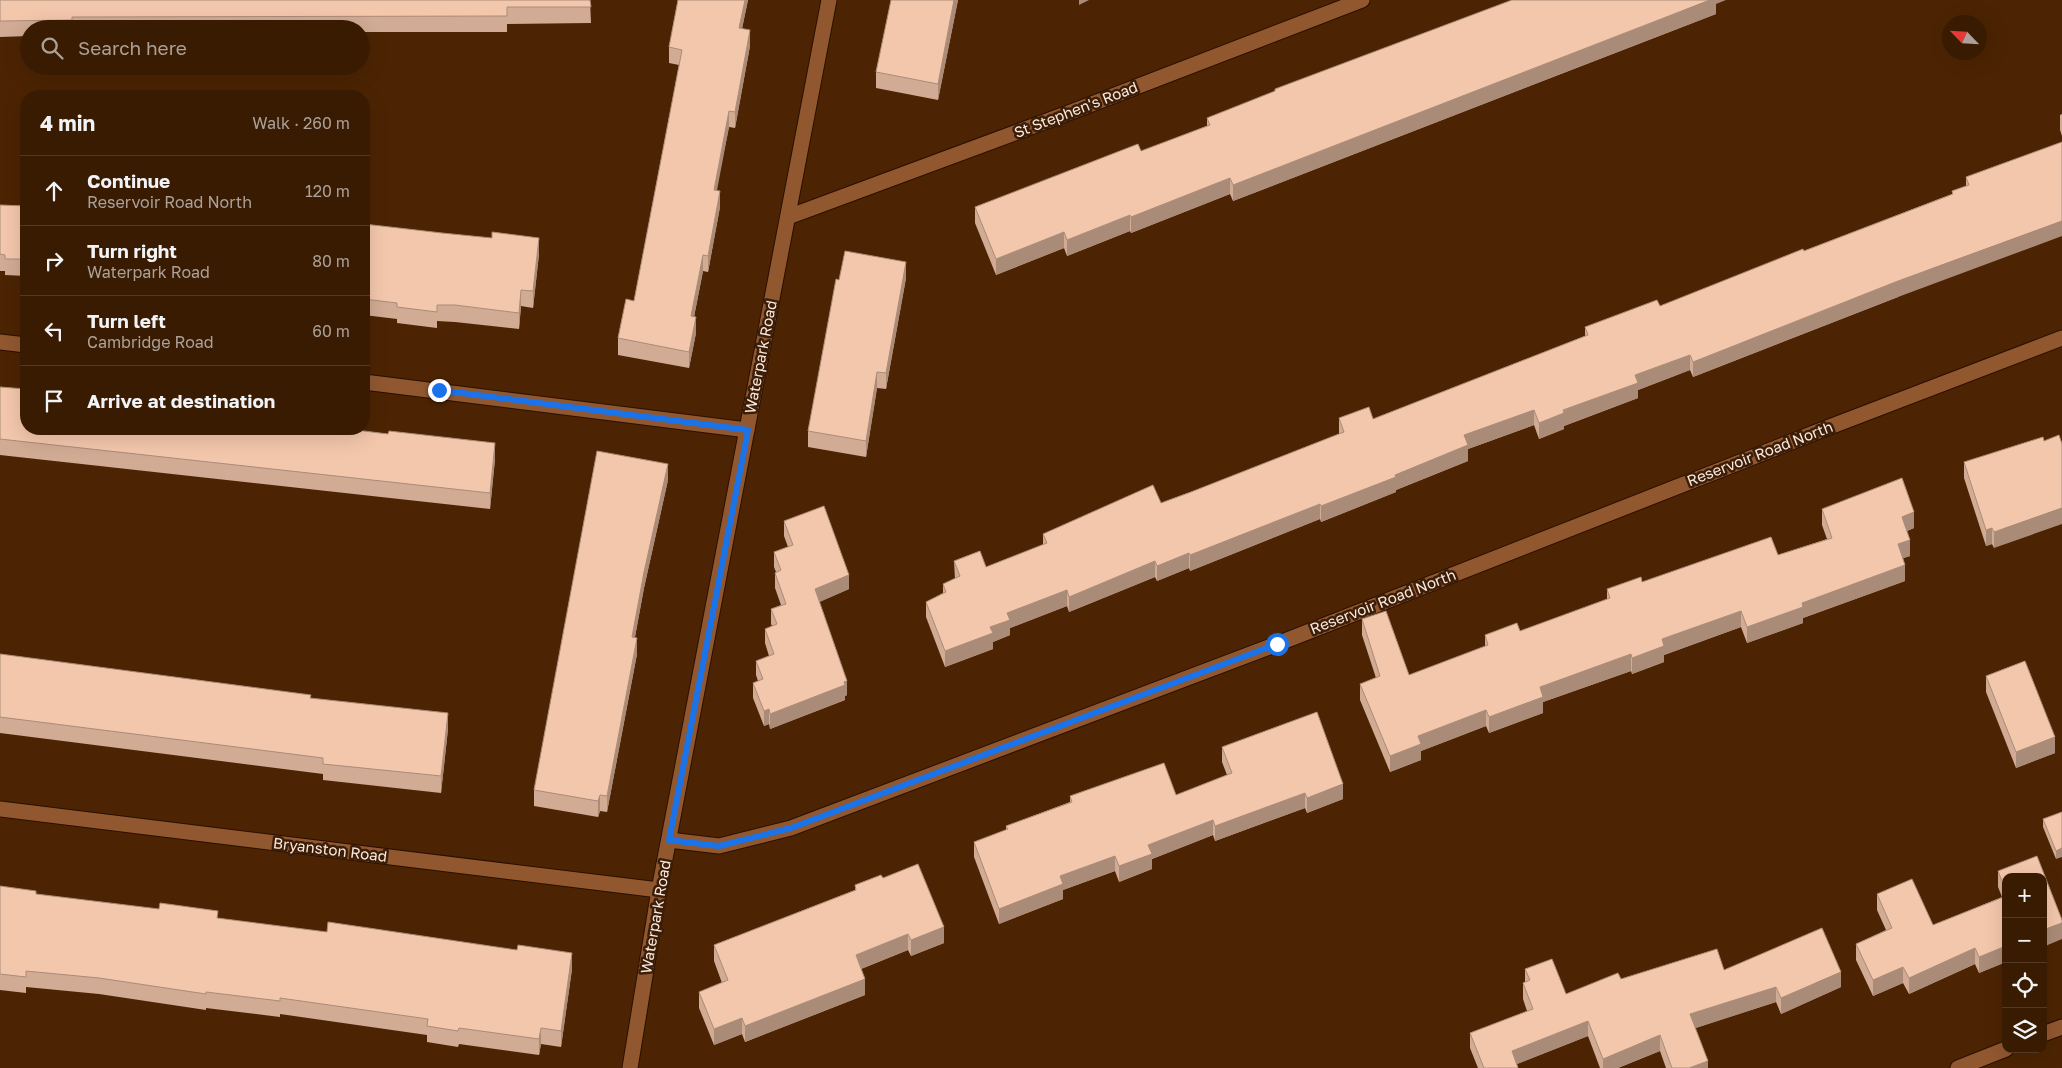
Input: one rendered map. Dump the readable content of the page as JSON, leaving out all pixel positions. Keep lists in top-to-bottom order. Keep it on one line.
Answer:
{"streets":{"street":["St Stephen's Road","Waterpark Road","Reservoir Road North","Bryanston Road"]},"crossings":[["St Stephen's Road","Waterpark Road"],["Waterpark Road","Reservoir Road North"],["Waterpark Road","Bryanston Road"]],"north":"top left","page":{"search":"Search here","heading":["4 min","Walk · 260 m"],"list":[["Continue","Reservoir Road North","120 m"],["Turn right","Waterpark Road","80 m"],["Turn left","Cambridge Road","60 m"],"Arrive at destination"],"map_buttons":["+","−"]}}
